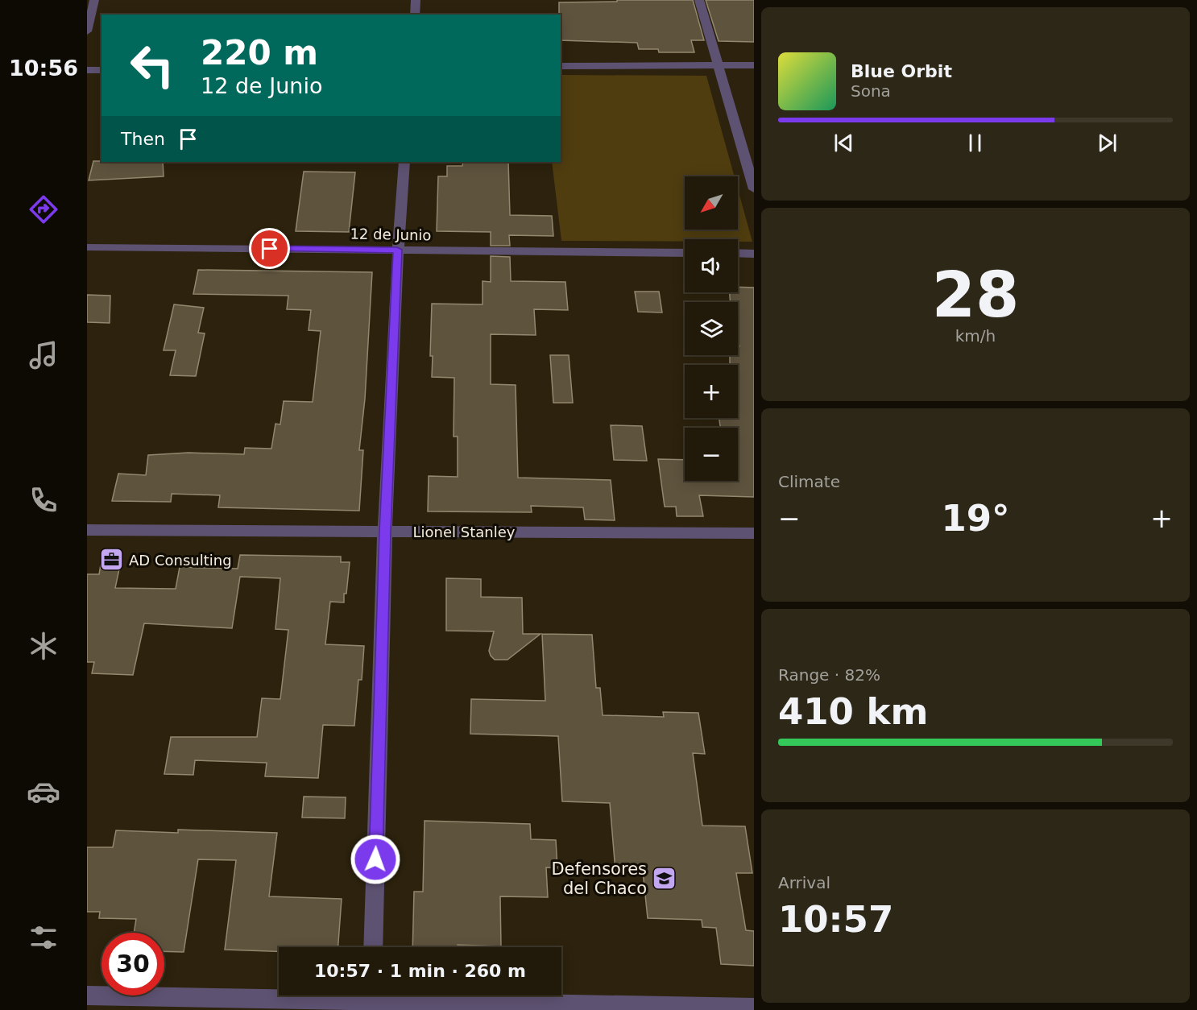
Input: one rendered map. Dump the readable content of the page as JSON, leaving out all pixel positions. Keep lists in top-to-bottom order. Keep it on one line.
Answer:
{"streets":{"street":["12 de Junio","Lionel Stanley"]},"places":{"office":["AD Consulting"],"school or university":["Defensores del Chaco"]},"north":"bottom left","page":{"tabs":"10:56","turn":["220 m","12 de Junio"],"song":["Blue Orbit","Sona"],"then":"Then","map_buttons":["+","−"],"tile":[["28","km/h"],"Climate",["Range · 82%","410 km"],["Arrival","10:57"]],"heat":["−","19°","+"],"limit":"30","trip":"10:57 · 1 min · 260 m"}}
